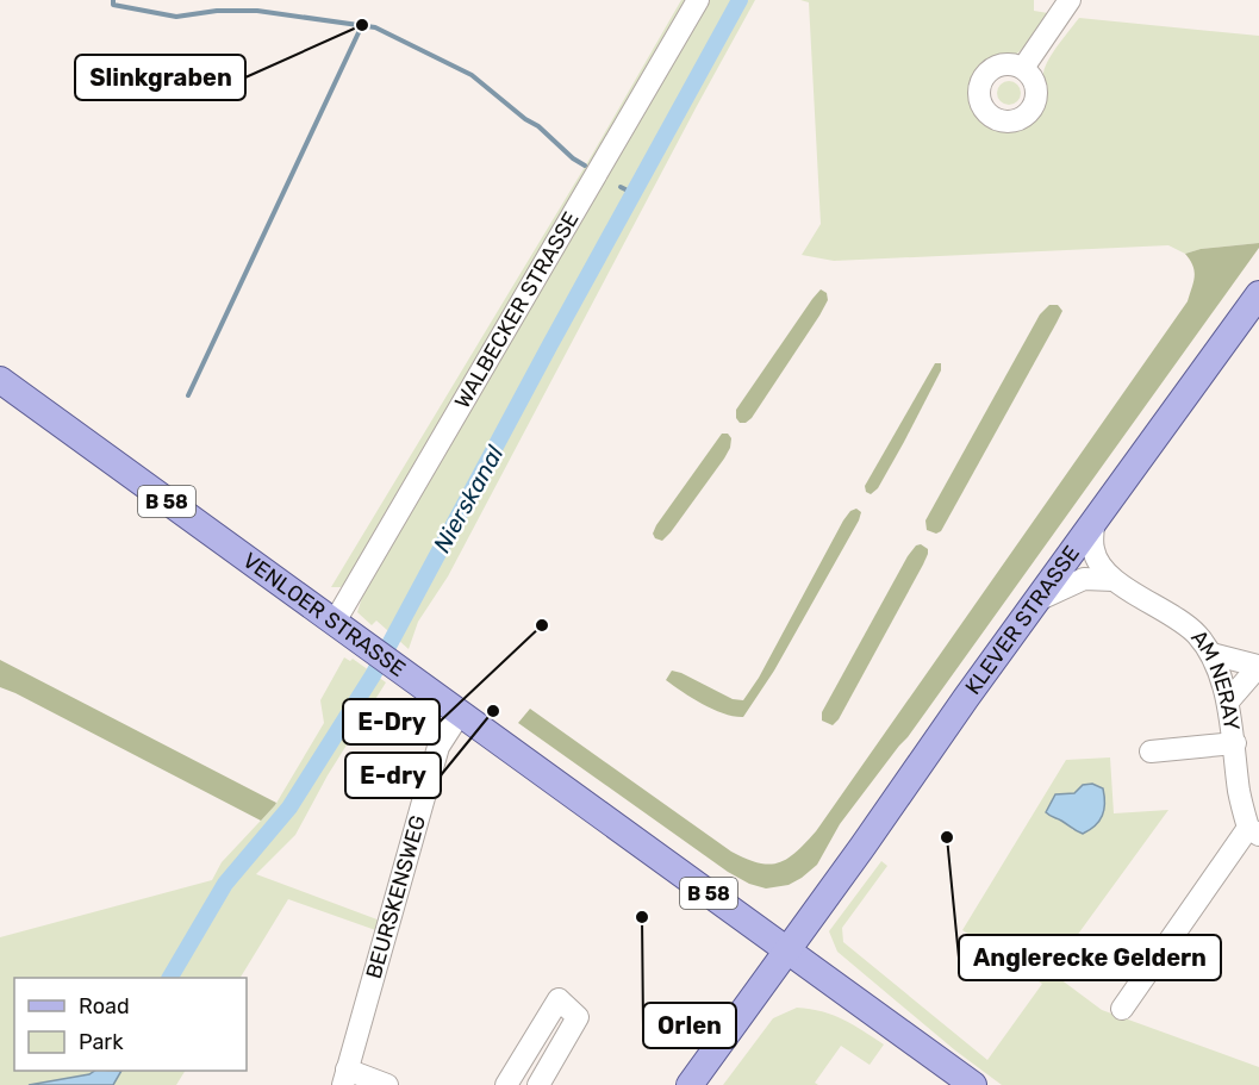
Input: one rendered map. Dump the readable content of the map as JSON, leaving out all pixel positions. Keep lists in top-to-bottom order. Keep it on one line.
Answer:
{"streets":{"main road":["B 58","VENLOER STRASSE","KLEVER STRASSE"],"street":["WALBECKER STRASSE","AM NERAY","BEURSKENSWEG"]},"crossings":[["WALBECKER STRASSE","VENLOER STRASSE"],["VENLOER STRASSE","KLEVER STRASSE"],["VENLOER STRASSE","BEURSKENSWEG"],["KLEVER STRASSE","AM NERAY"]],"water":["Nierskanal"],"places":["Slinkgraben","E-Dry","E-dry","Anglerecke Geldern","Orlen"],"legend":["Road","Park"]}
